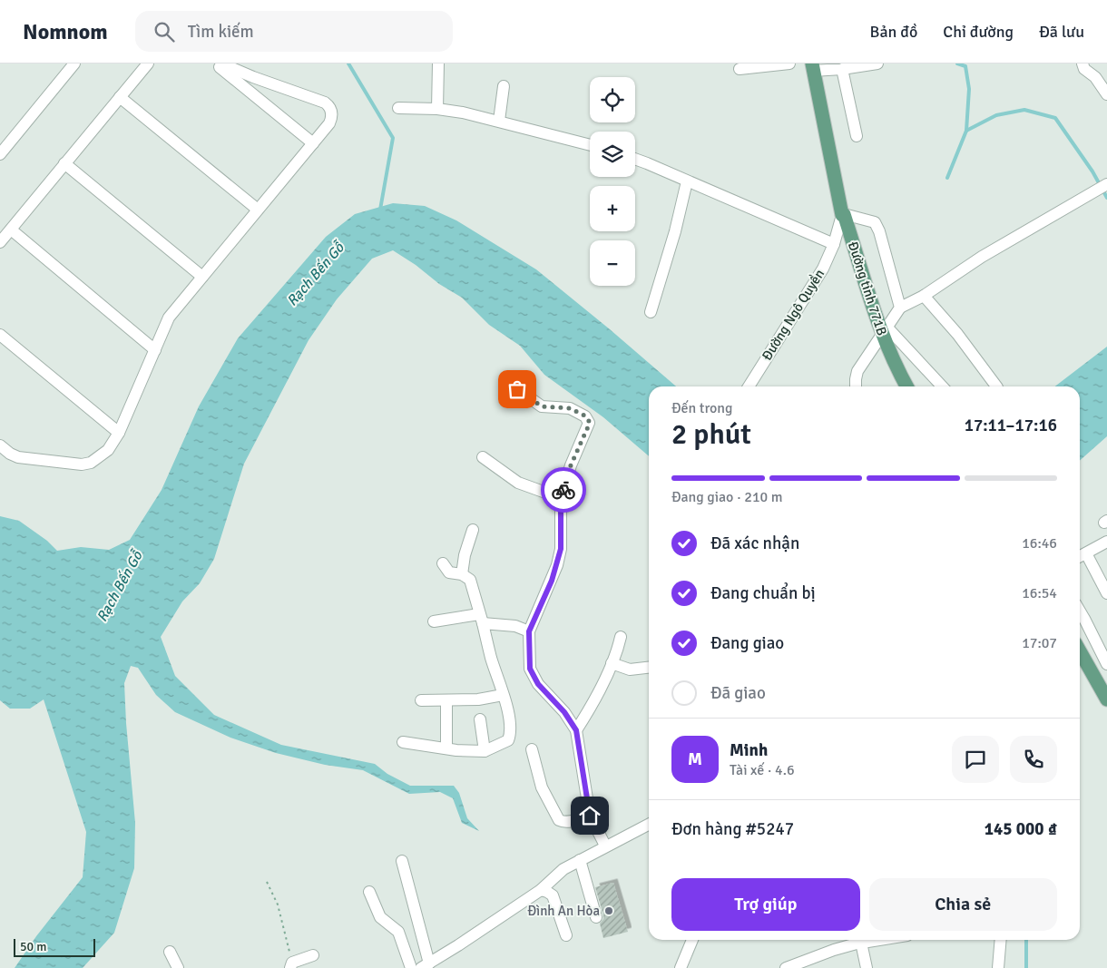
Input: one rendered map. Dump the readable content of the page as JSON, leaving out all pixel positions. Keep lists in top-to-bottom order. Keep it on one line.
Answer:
{"streets":{"main road":["Đường tỉnh 771B"],"street":["Đường Ngô Quyền"]},"crossings":[["Đường tỉnh 771B","Đường Ngô Quyền"]],"water":["Rạch Bến Gỗ"],"places":["Đình An Hòa"],"scale_bar":"50 m","page":{"header":"Nomnom","search":"Tìm kiếm","nav":["Bản đồ","Chỉ đường","Đã lưu"],"map_buttons":["+","−"],"heading":["2 phút","Đến trong","17:11–17:16"],"panel":["Minh","Tài xế · 4.6","Đơn hàng #5247","145 000 ₫"],"bar":"Đang giao · 210 m","list":[["Đã xác nhận","16:46"],["Đang chuẩn bị","16:54"],["Đang giao","17:07"],"Đã giao"],"round":"M","buttons":["Trợ giúp","Chia sẻ"],"scale":"50 m"}}
